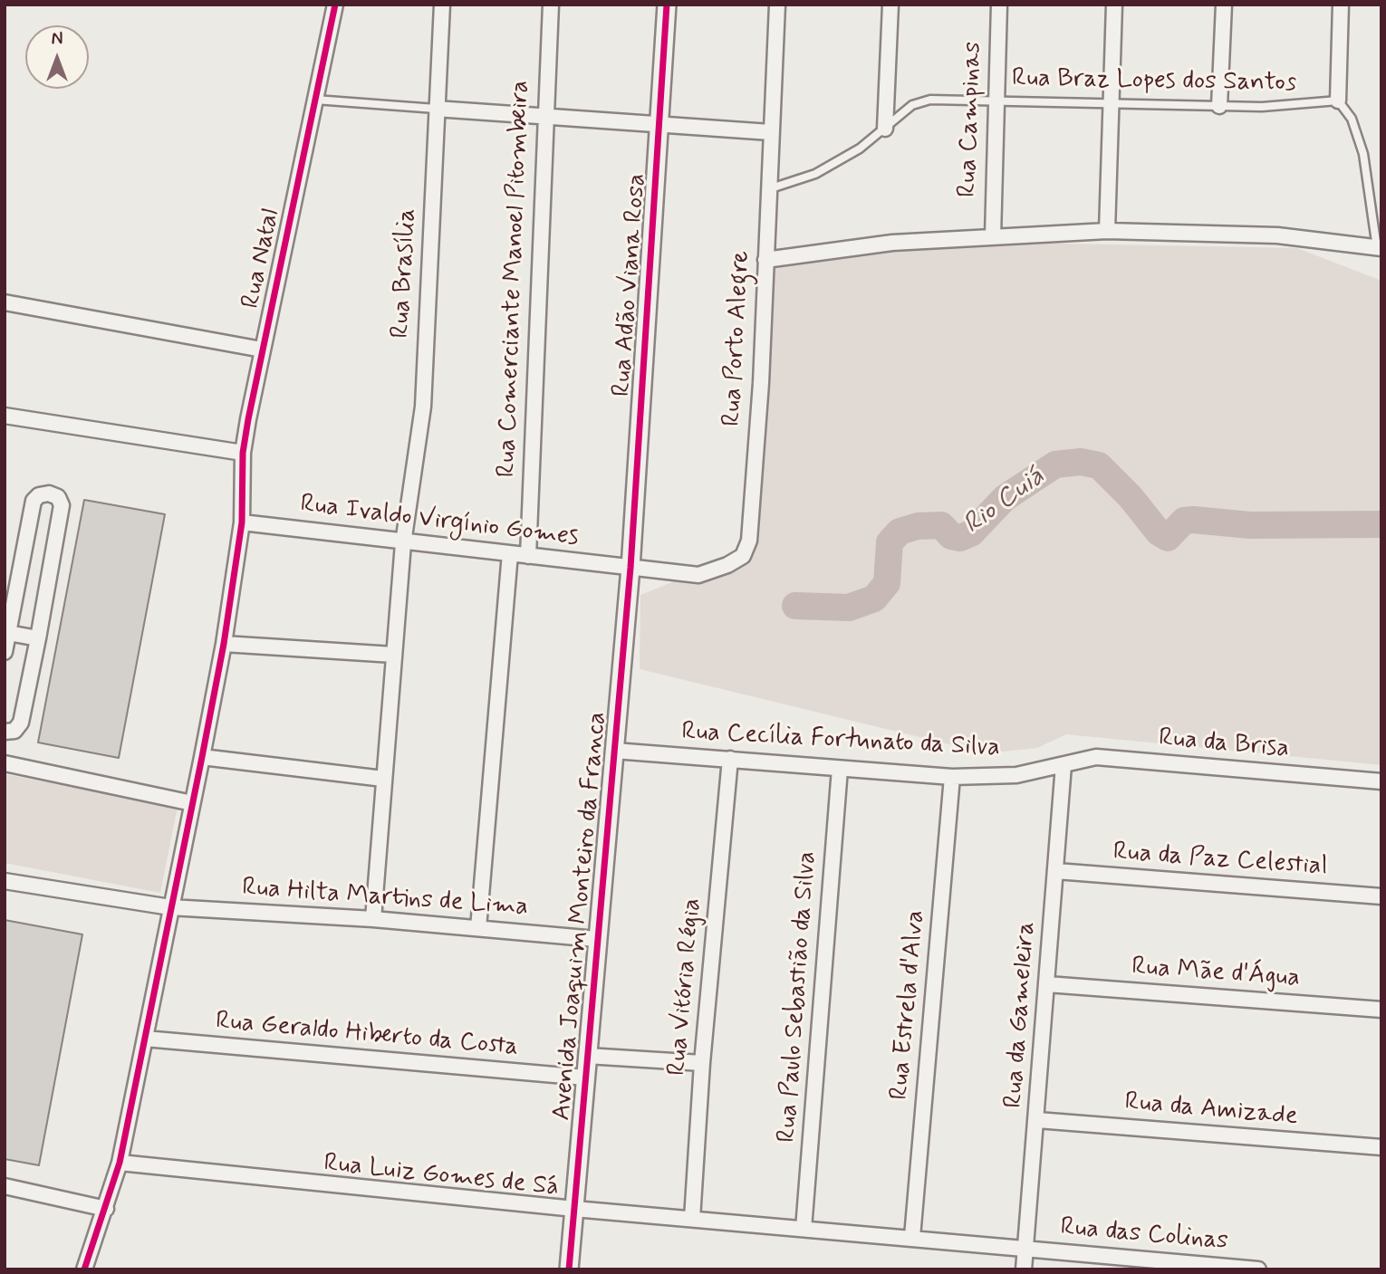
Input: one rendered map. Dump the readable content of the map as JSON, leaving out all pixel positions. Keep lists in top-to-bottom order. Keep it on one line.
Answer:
{"streets":{"street":["Rua Campinas","Rua Natal","Rua Brasília","Rua Comerciante Manoel Pitombeira","Rua Adão Viana Rosa","Rua Porto Alegre","Rua Ivaldo Virgínio Gomes","Rua Cecília Fortunato da Silva","Rua da Brisa","Rua da Paz Celestial","Rua Hilta Martins de Lima","Avenida Joaquim Monteiro da Franca","Rua Mãe d'Água","Rua Vitória Régia","Rua Paulo Sebastião da Silva","Rua Estrela d'Alva","Rua da Gameleira","Rua Geraldo Hiberto da Costa","Rua da Amizade","Rua Luiz Gomes de Sá","Rua das Colinas"],"lane":["Rua Braz Lopes dos Santos"]},"crossings":[["Rua Braz Lopes dos Santos","Rua Campinas"],["Rua Braz Lopes dos Santos","Rua Porto Alegre"],["Rua Natal","Rua Ivaldo Virgínio Gomes"],["Rua Natal","Rua Hilta Martins de Lima"],["Rua Natal","Rua Geraldo Hiberto da Costa"],["Rua Natal","Rua Luiz Gomes de Sá"],["Rua Brasília","Rua Ivaldo Virgínio Gomes"],["Rua Brasília","Rua Hilta Martins de Lima"],["Rua Comerciante Manoel Pitombeira","Rua Ivaldo Virgínio Gomes"],["Rua Adão Viana Rosa","Rua Porto Alegre"],["Rua Adão Viana Rosa","Rua Ivaldo Virgínio Gomes"],["Rua Adão Viana Rosa","Avenida Joaquim Monteiro da Franca"],["Rua Porto Alegre","Rua Ivaldo Virgínio Gomes"],["Rua Porto Alegre","Avenida Joaquim Monteiro da Franca"],["Rua Ivaldo Virgínio Gomes","Avenida Joaquim Monteiro da Franca"],["Rua Cecília Fortunato da Silva","Rua da Brisa"],["Rua Cecília Fortunato da Silva","Avenida Joaquim Monteiro da Franca"],["Rua Cecília Fortunato da Silva","Rua Vitória Régia"],["Rua Cecília Fortunato da Silva","Rua Paulo Sebastião da Silva"],["Rua Cecília Fortunato da Silva","Rua Estrela d'Alva"],["Rua Cecília Fortunato da Silva","Rua da Gameleira"],["Rua da Brisa","Rua da Gameleira"],["Rua da Paz Celestial","Rua da Gameleira"],["Rua Hilta Martins de Lima","Avenida Joaquim Monteiro da Franca"],["Avenida Joaquim Monteiro da Franca","Rua Geraldo Hiberto da Costa"],["Avenida Joaquim Monteiro da Franca","Rua Luiz Gomes de Sá"],["Rua Mãe d'Água","Rua da Gameleira"],["Rua Vitória Régia","Rua Luiz Gomes de Sá"],["Rua Paulo Sebastião da Silva","Rua Luiz Gomes de Sá"],["Rua Estrela d'Alva","Rua Luiz Gomes de Sá"],["Rua da Gameleira","Rua da Amizade"],["Rua da Gameleira","Rua Luiz Gomes de Sá"],["Rua da Gameleira","Rua das Colinas"],["Rua Luiz Gomes de Sá","Rua das Colinas"]],"water":["Rio Cuiá"],"north":"top"}
